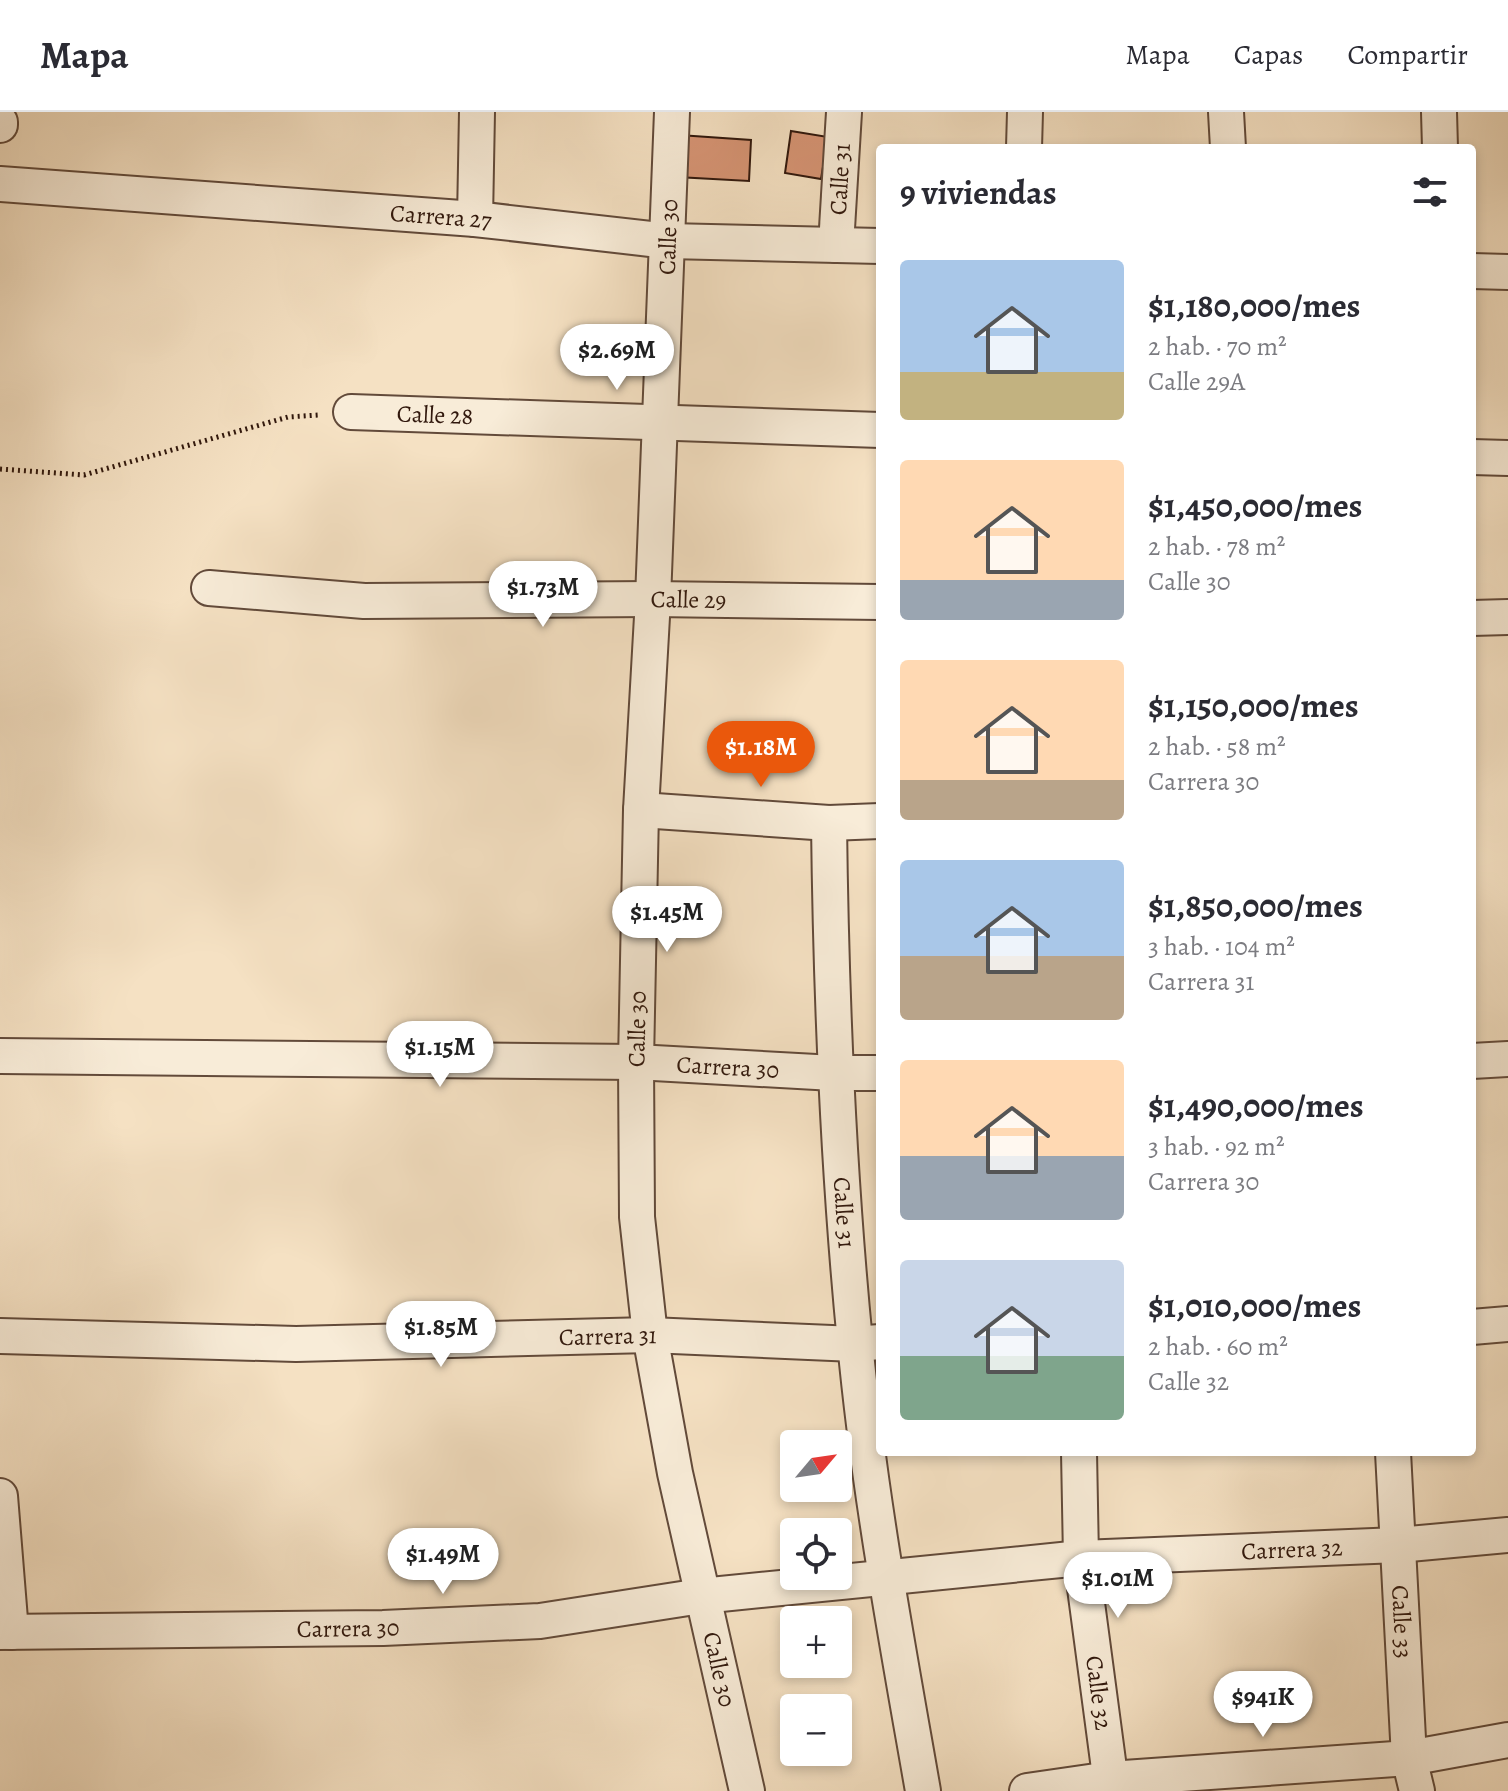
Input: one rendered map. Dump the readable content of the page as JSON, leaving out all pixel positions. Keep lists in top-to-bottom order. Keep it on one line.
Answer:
{"streets":{"street":["Calle 31","Carrera 27","Calle 30","Calle 28","Calle 29","Carrera 30","Carrera 31","Carrera 32","Calle 33","Calle 32"]},"crossings":[["Calle 31","Carrera 27"],["Calle 31","Carrera 30"],["Calle 31","Carrera 31"],["Calle 31","Carrera 32"],["Carrera 27","Calle 30"],["Calle 30","Calle 28"],["Calle 30","Calle 29"],["Calle 30","Carrera 30"],["Calle 30","Carrera 31"],["Carrera 30","Carrera 32"],["Carrera 32","Calle 33"],["Carrera 32","Calle 32"]],"north":"top right","page":{"header":"Mapa","nav":["Mapa","Capas","Compartir"],"heading":"9 viviendas","list":[{"name":"$1,180,000/mes","note":"2 hab. · 70 m² · Calle 29A"},{"name":"$1,450,000/mes","note":"2 hab. · 78 m² · Calle 30"},{"name":"$1,150,000/mes","note":"2 hab. · 58 m² · Carrera 30"},{"name":"$1,850,000/mes","note":"3 hab. · 104 m² · Carrera 31"},{"name":"$1,490,000/mes","note":"3 hab. · 92 m² · Carrera 30"},{"name":"$1,010,000/mes","note":"2 hab. · 60 m² · Calle 32"}],"price":["$2.69M","$1.73M","$1.18M","$1.45M","$1.15M","$1.85M","$1.49M","$1.01M","$941K"],"map_buttons":["+","−"]}}
